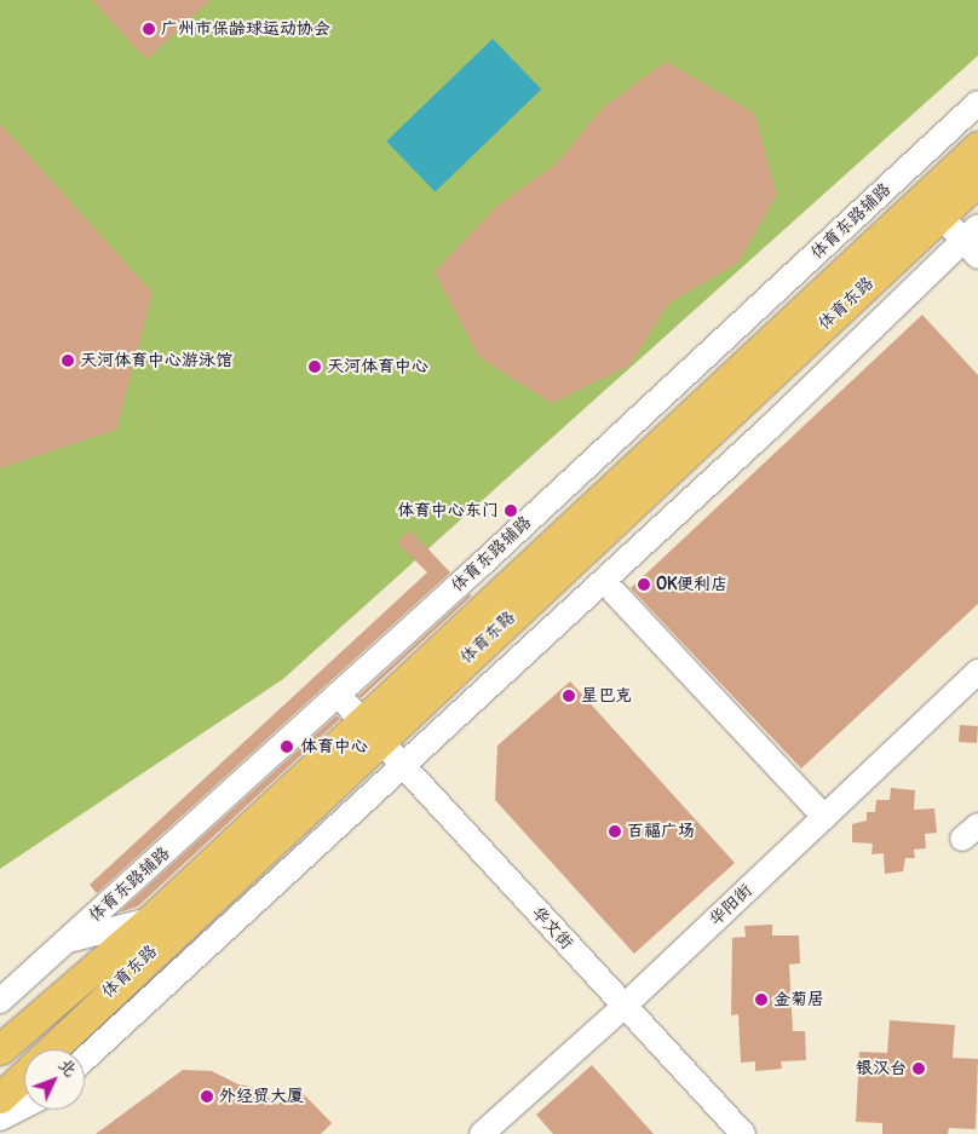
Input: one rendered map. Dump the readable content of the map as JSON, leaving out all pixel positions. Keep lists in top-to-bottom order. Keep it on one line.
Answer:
{"streets":{"main road":["体育东路"],"street":["体育东路辅路","华阳街","华文街"]},"crossings":[["体育东路辅路","华文街"],["体育东路","华文街"],["华阳街","华文街"]],"places":["广州市保龄球运动协会","天河体育中心游泳馆","天河体育中心","体育中心东门","OK便利店","星巴克","体育中心","百福广场","金菊居","银汉台","外经贸大厦"],"north":"top right"}
